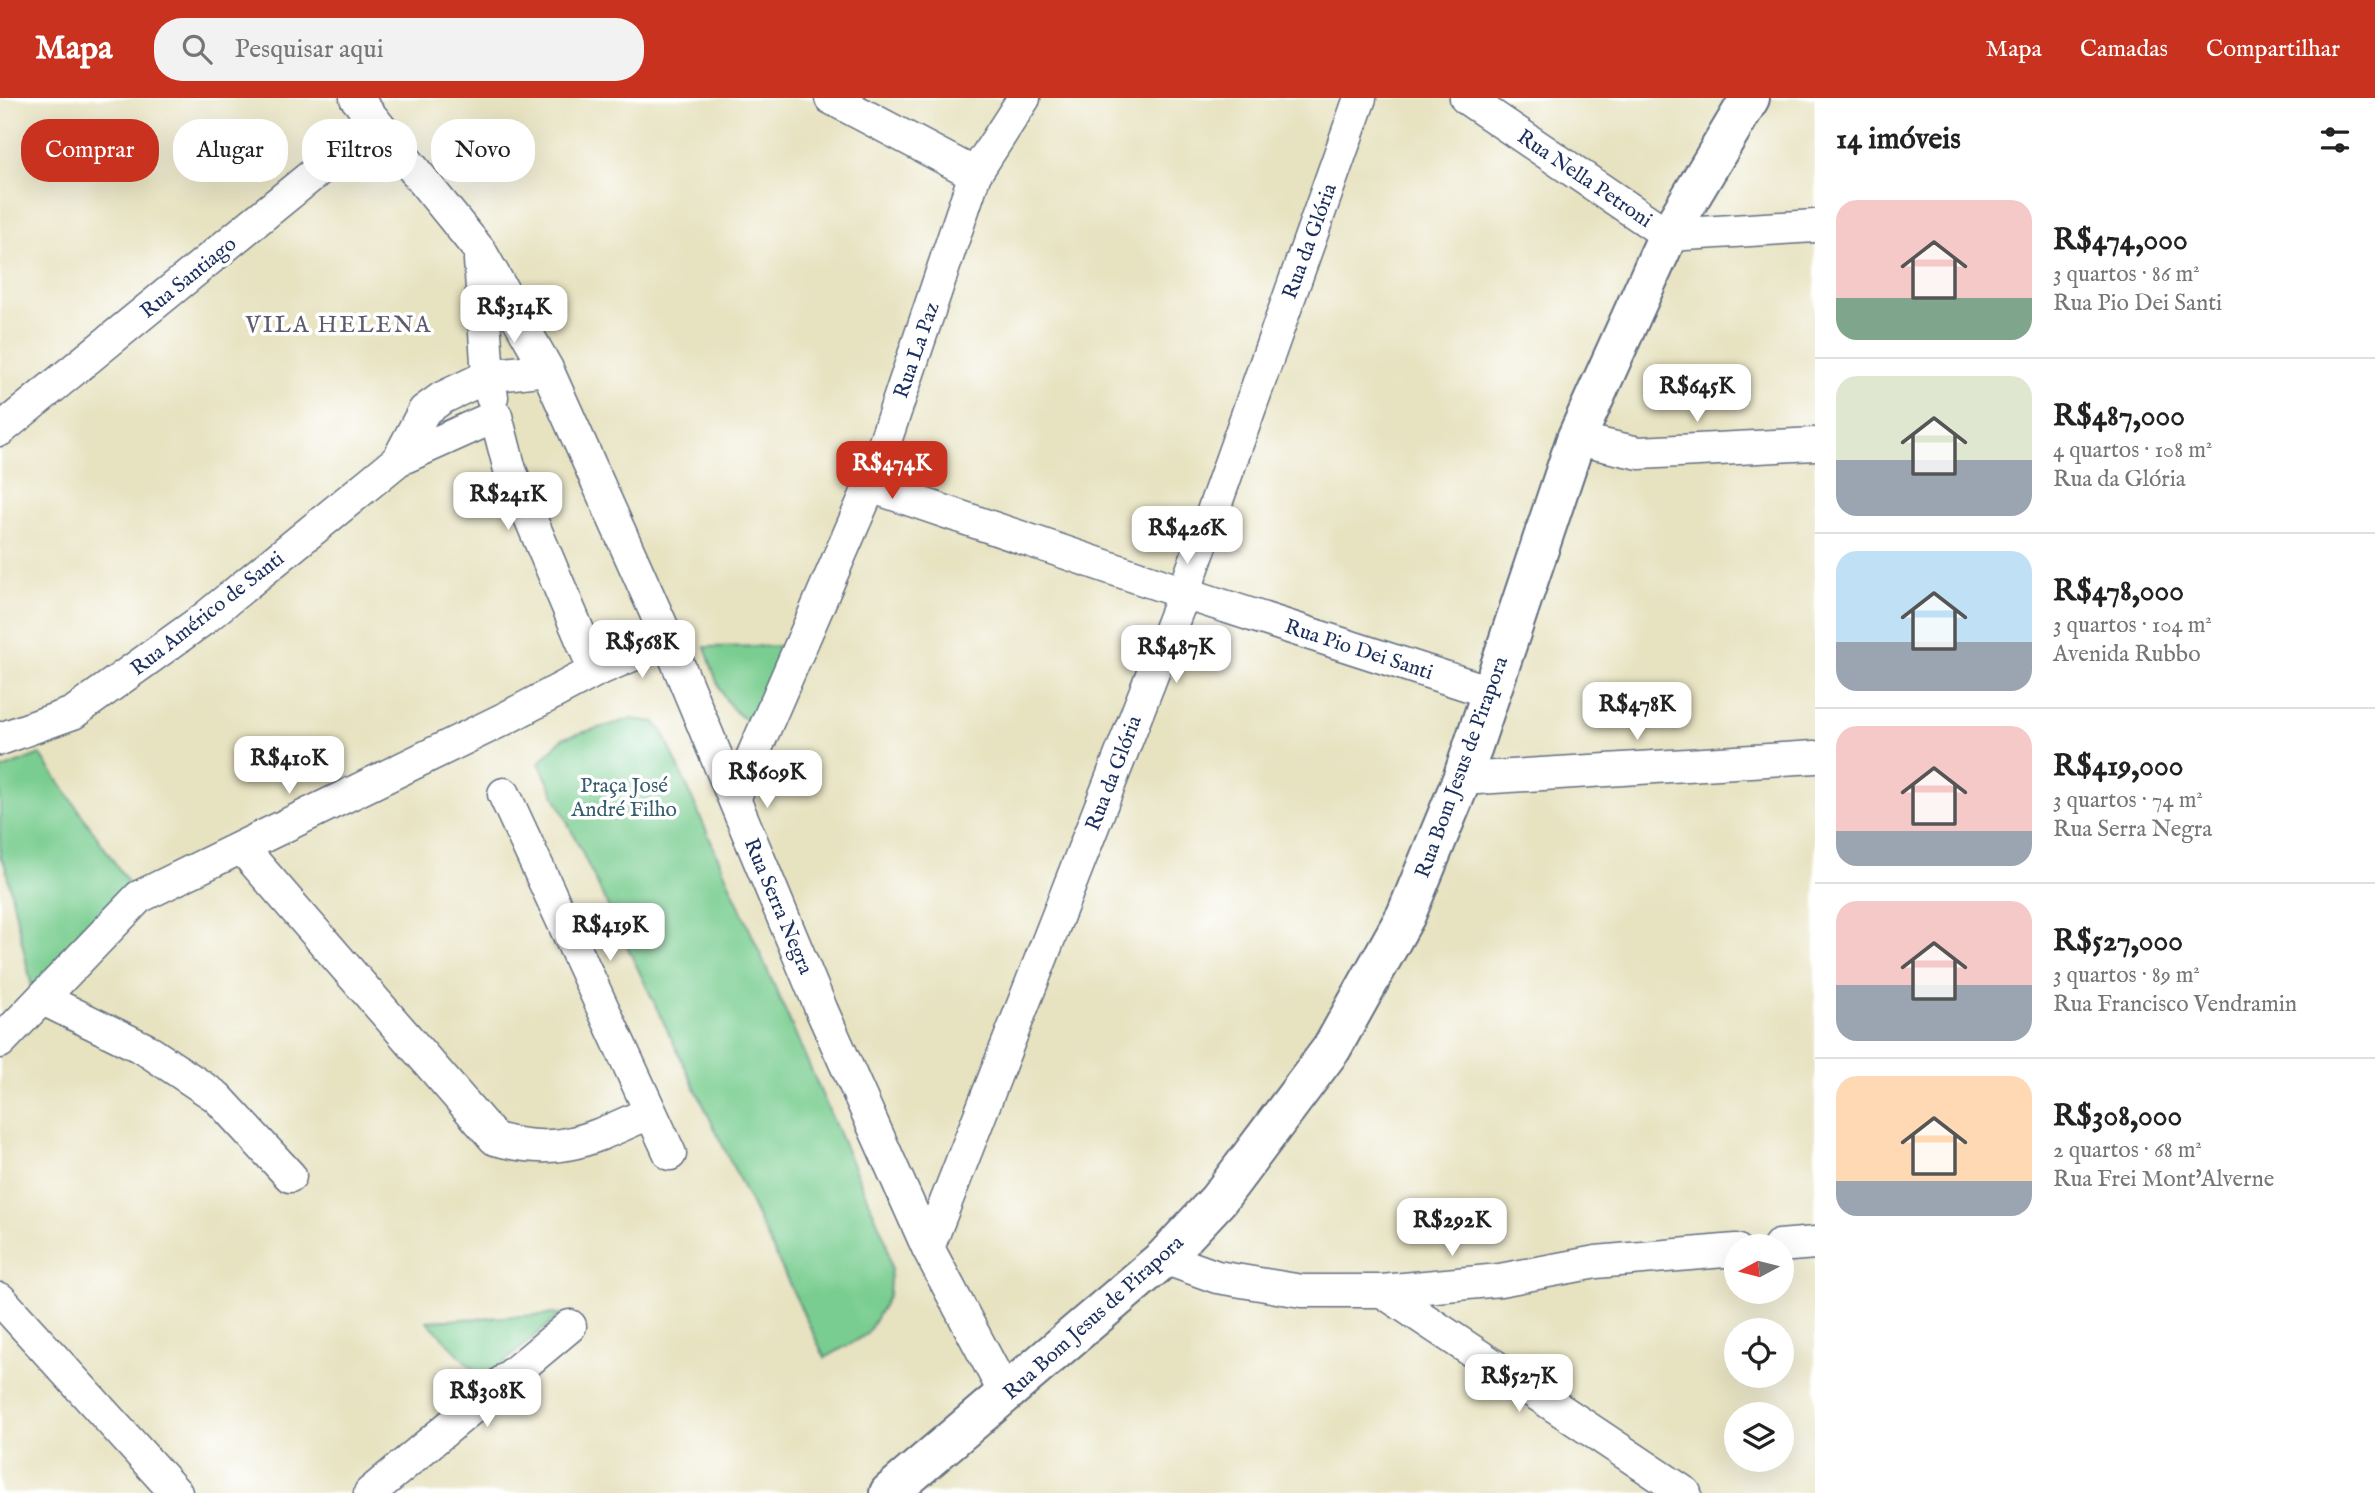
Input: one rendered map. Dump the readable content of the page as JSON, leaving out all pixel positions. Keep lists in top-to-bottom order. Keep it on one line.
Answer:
{"streets":{"street":["Rua Nella Petroni","Rua da Glória","Rua Santiago","Rua La Paz","Rua Américo de Santi","Rua Pio Dei Santi","Rua Bom Jesus de Pirapora","Rua Serra Negra"]},"crossings":[["Rua Nella Petroni","Rua Bom Jesus de Pirapora"],["Rua da Glória","Rua Pio Dei Santi"],["Rua da Glória","Rua Serra Negra"],["Rua La Paz","Rua Pio Dei Santi"],["Rua La Paz","Rua Serra Negra"],["Rua Pio Dei Santi","Rua Bom Jesus de Pirapora"],["Rua Bom Jesus de Pirapora","Rua Serra Negra"]],"districts":["VILA HELENA"],"parks":["Praça José André Filho"],"north":"left","page":{"header":"Mapa","search":"Pesquisar aqui","nav":["Mapa","Camadas","Compartilhar"],"heading":"14 imóveis","chip":["Comprar","Alugar","Filtros","Novo"],"list":[{"name":"R$474,000","note":"3 quartos · 86 m² · Rua Pio Dei Santi"},{"name":"R$487,000","note":"4 quartos · 108 m² · Rua da Glória"},{"name":"R$478,000","note":"3 quartos · 104 m² · Avenida Rubbo"},{"name":"R$419,000","note":"3 quartos · 74 m² · Rua Serra Negra"},{"name":"R$527,000","note":"3 quartos · 89 m² · Rua Francisco Vendramin"},{"name":"R$308,000","note":"2 quartos · 68 m² · Rua Frei Mont'Alverne"}],"price":["R$314K","R$645K","R$474K","R$241K","R$426K","R$568K","R$487K","R$478K","R$410K","R$609K","R$419K","R$292K","R$527K","R$308K"]}}
